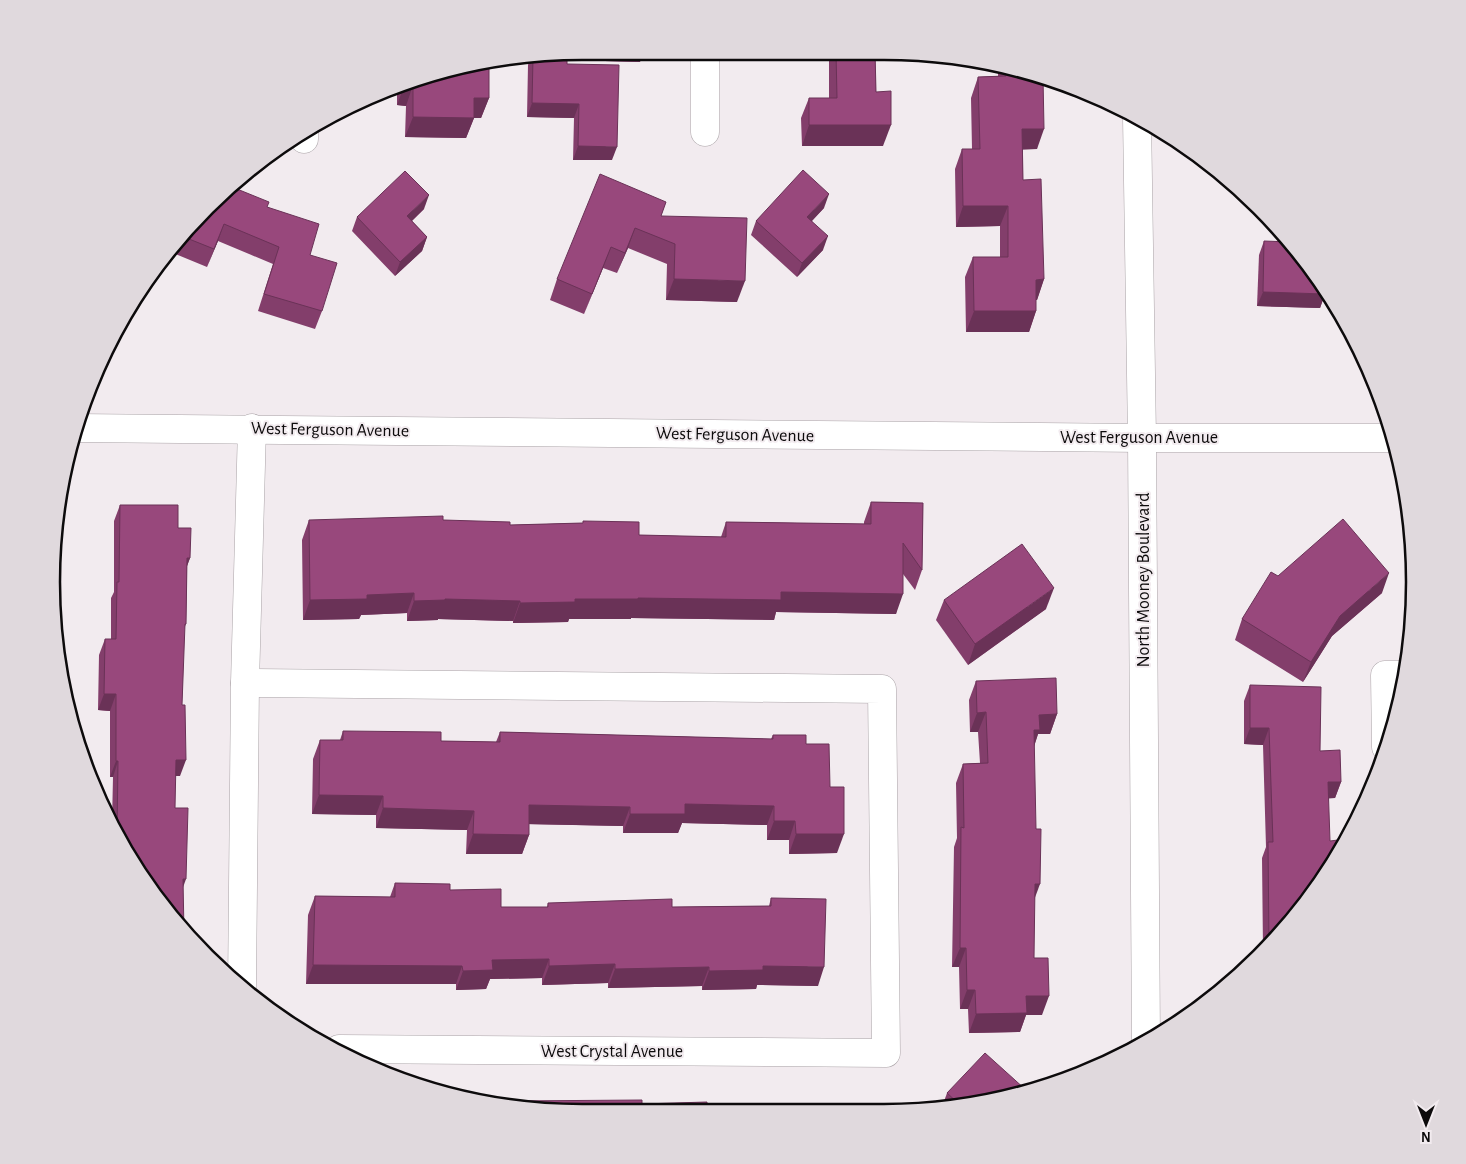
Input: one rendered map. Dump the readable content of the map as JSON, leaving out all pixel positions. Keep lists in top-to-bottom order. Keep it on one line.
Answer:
{"streets":{"street":["West Ferguson Avenue","North Mooney Boulevard","West Crystal Avenue"]},"crossings":[["West Ferguson Avenue","North Mooney Boulevard"]],"north":"bottom"}
